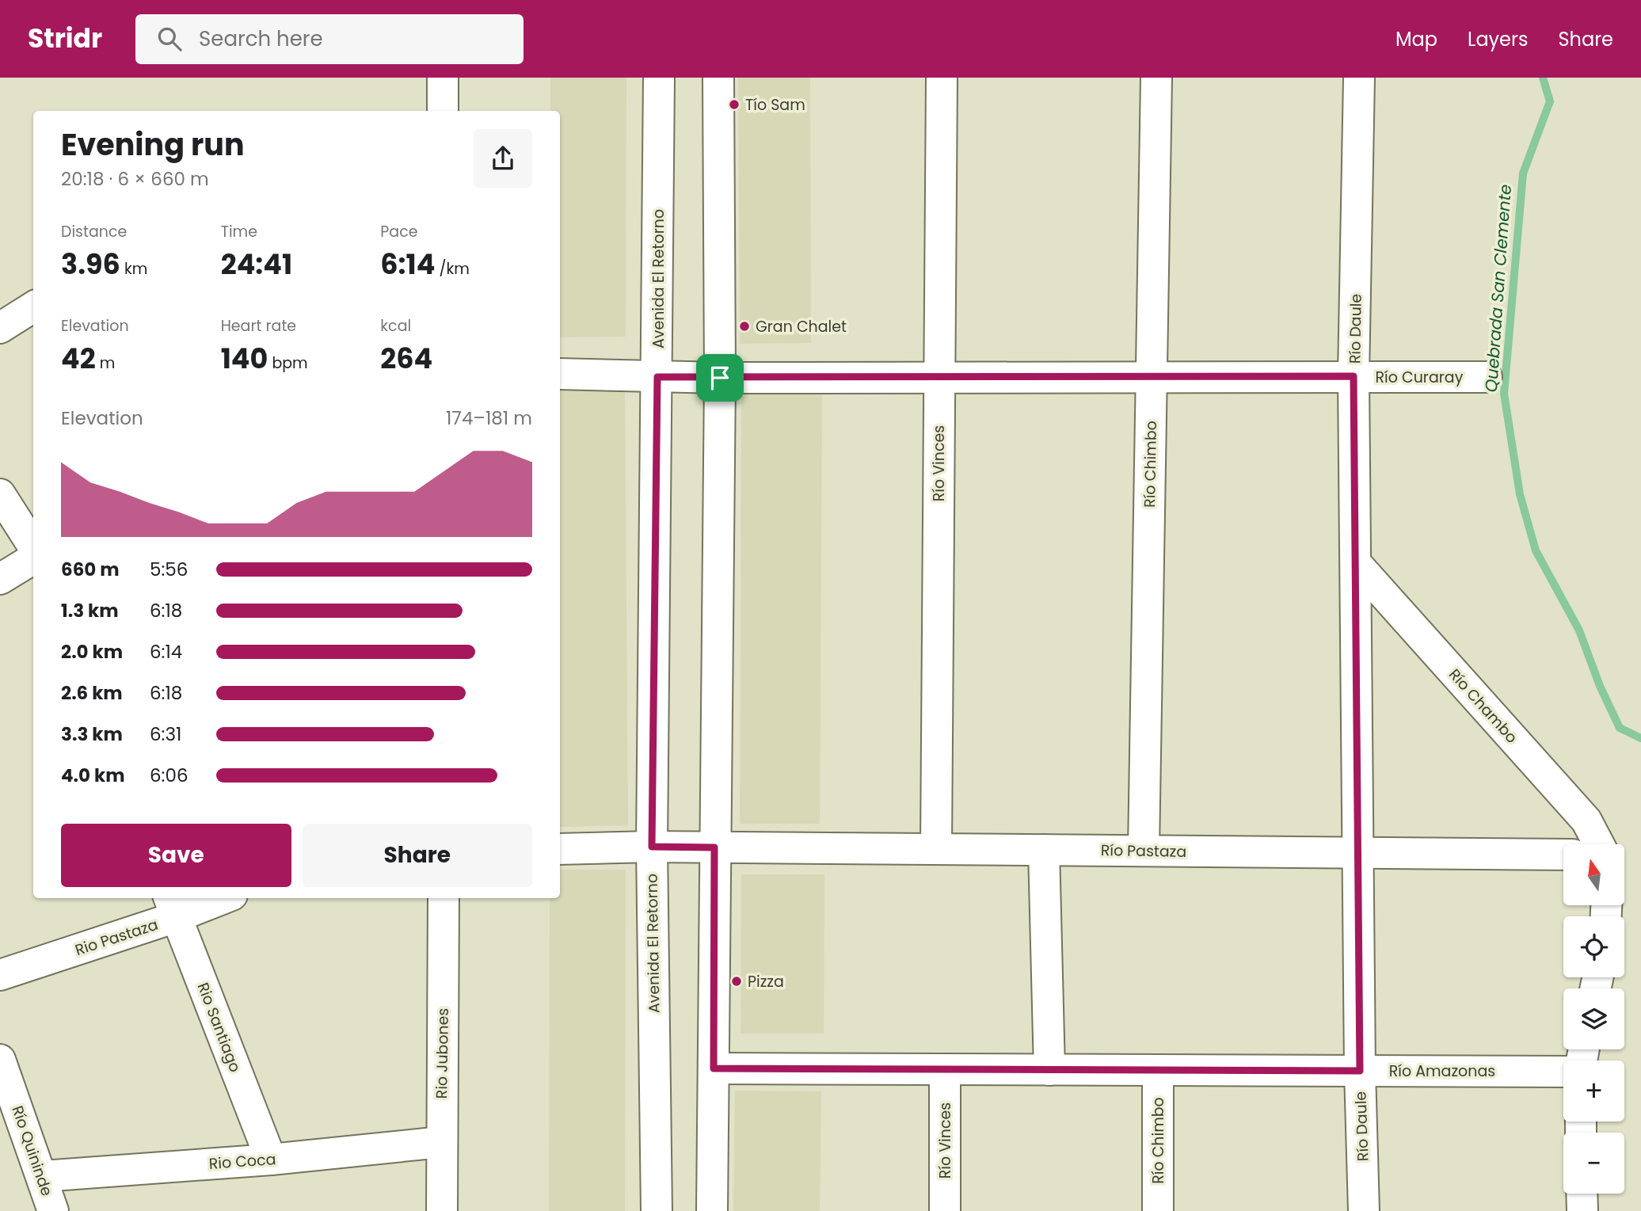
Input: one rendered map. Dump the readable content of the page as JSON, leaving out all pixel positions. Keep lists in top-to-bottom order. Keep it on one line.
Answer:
{"streets":{"street":["Avenida El Retorno","Río Daule","Río Curaray","Río Vinces","Río Chimbo","Río Chambo","Río Pastaza","Rio Pastaza","Rio Santiago","Rio Jubones","Río Amazonas","Río Quininde","Rio Coca"]},"crossings":[["Avenida El Retorno","Río Curaray"],["Río Daule","Río Curaray"],["Río Daule","Río Chambo"],["Río Daule","Río Pastaza"],["Río Daule","Río Amazonas"],["Río Curaray","Río Vinces"],["Río Curaray","Río Chimbo"],["Río Vinces","Río Pastaza"],["Río Vinces","Río Amazonas"],["Río Chimbo","Río Pastaza"],["Río Chimbo","Río Amazonas"],["Rio Pastaza","Rio Santiago"],["Rio Santiago","Rio Coca"],["Rio Jubones","Rio Coca"],["Río Quininde","Rio Coca"]],"water":["Quebrada San Clemente"],"places":["Tío Sam","Gran Chalet","Pizza"],"north":"top","page":{"header":"Stridr","search":"Search here","nav":["Map","Layers","Share"],"heading":["Evening run","20:18 · 6 × 660 m"],"stats":[["Distance","3.96 km"],["Time","24:41"],["Pace","6:14 /km"],["Elevation","42 m"],["Heart rate","140 bpm"],["kcal","264"]],"chart":["Elevation","174–181 m"],"list":[{"name":"660 m","note":"5:56"},{"name":"1.3 km","note":"6:18"},{"name":"2.0 km","note":"6:14"},{"name":"2.6 km","note":"6:18"},{"name":"3.3 km","note":"6:31"},{"name":"4.0 km","note":"6:06"}],"buttons":["Save","Share"],"map_buttons":["+","−"]}}
